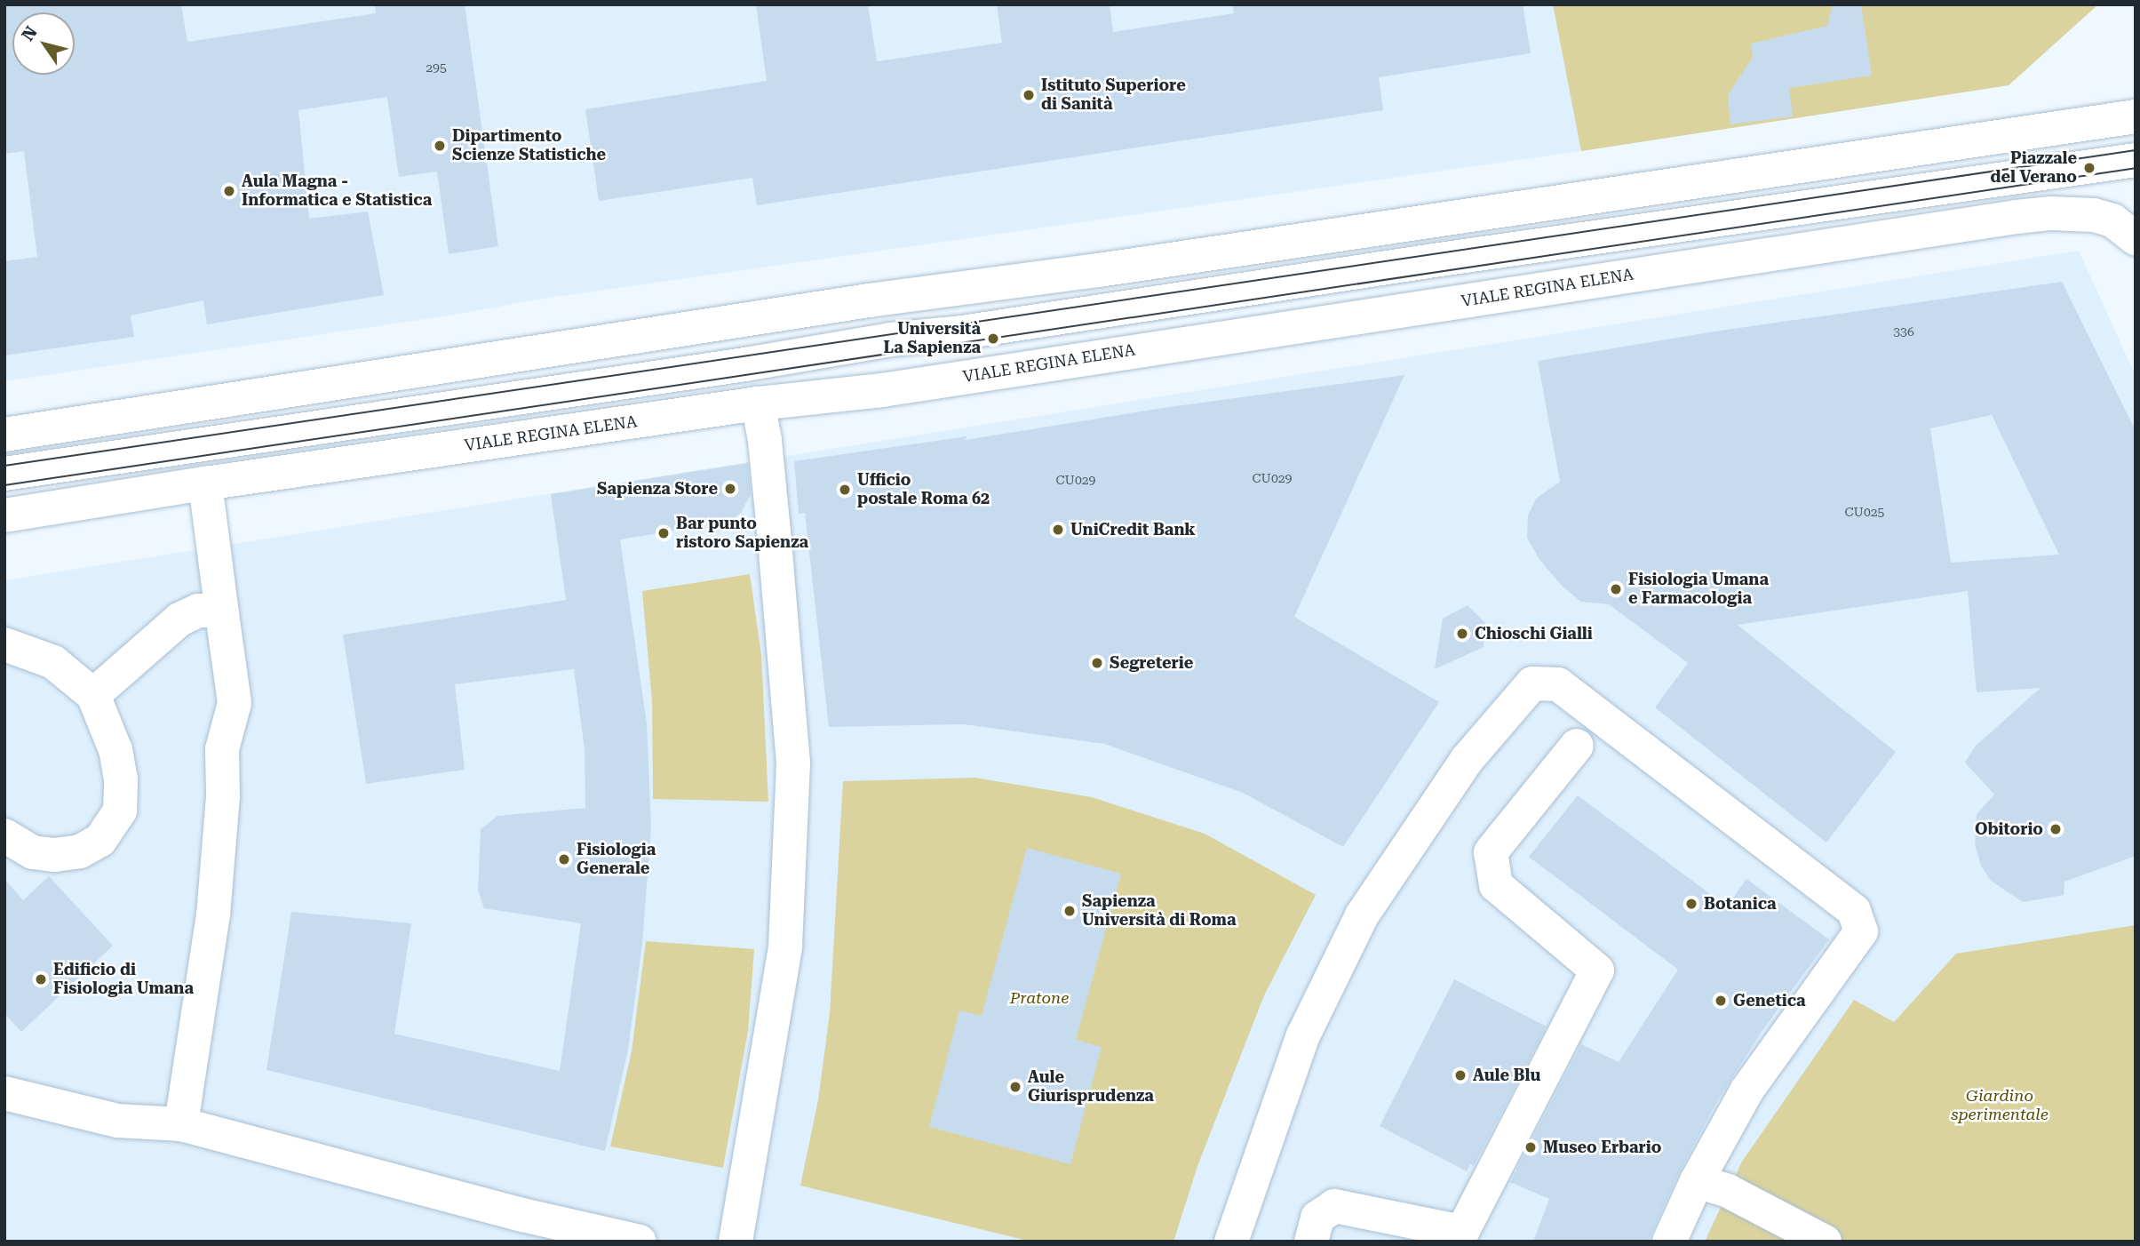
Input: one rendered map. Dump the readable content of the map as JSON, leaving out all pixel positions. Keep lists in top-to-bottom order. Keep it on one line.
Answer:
{"streets":{"main road":["VIALE REGINA ELENA"]},"parks":["Pratone","Giardino sperimentale"],"places":["Istituto Superiore di Sanità","Dipartimento Scienze Statistiche","Piazzale del Verano","Aula Magna - Informatica e Statistica","Università La Sapienza","Sapienza Store","Ufficio postale Roma 62","UniCredit Bank","Bar punto ristoro Sapienza","Fisiologia Umana e Farmacologia","Chioschi Gialli","Segreterie","Obitorio","Fisiologia Generale","Botanica","Sapienza Università di Roma","Edificio di Fisiologia Umana","Genetica","Aule Blu","Aule Giurisprudenza","Museo Erbario"],"house_numbers":["295","336","CU029","CU029","CU025"],"north":"top left"}
